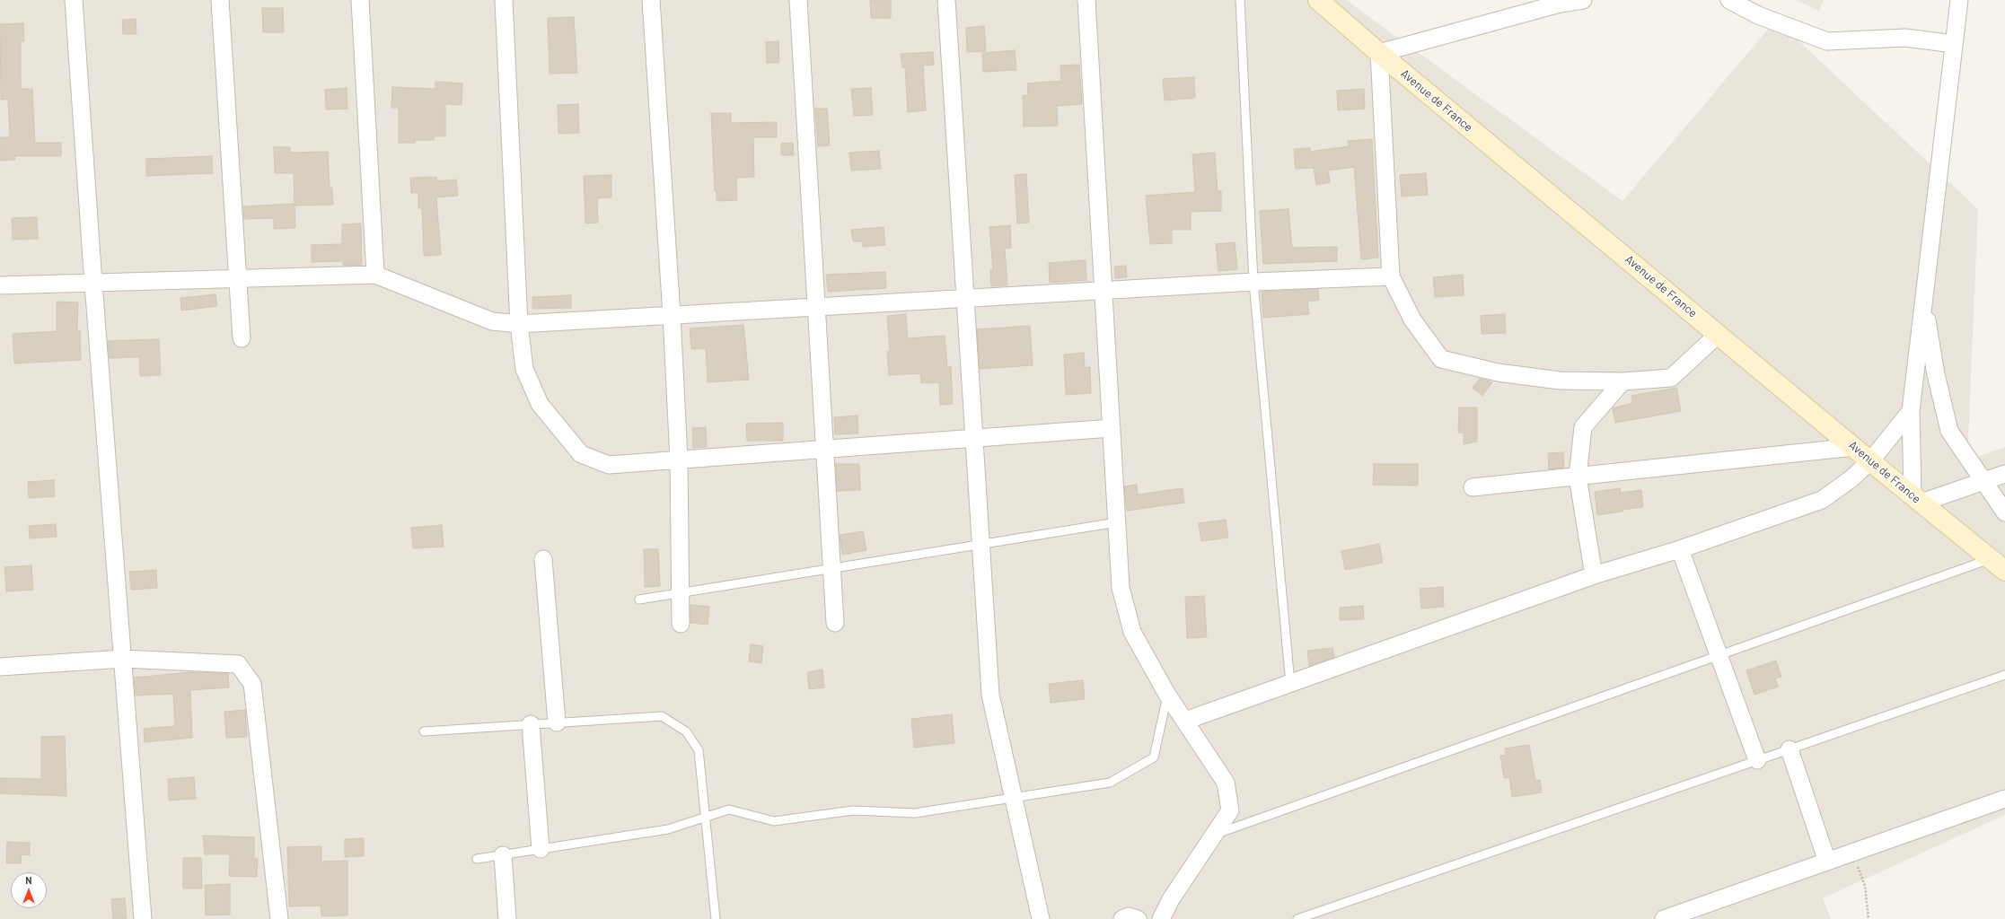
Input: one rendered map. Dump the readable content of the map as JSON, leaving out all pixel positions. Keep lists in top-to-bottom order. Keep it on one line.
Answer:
{"streets":{"main road":["Avenue de France"]},"north":"top"}
